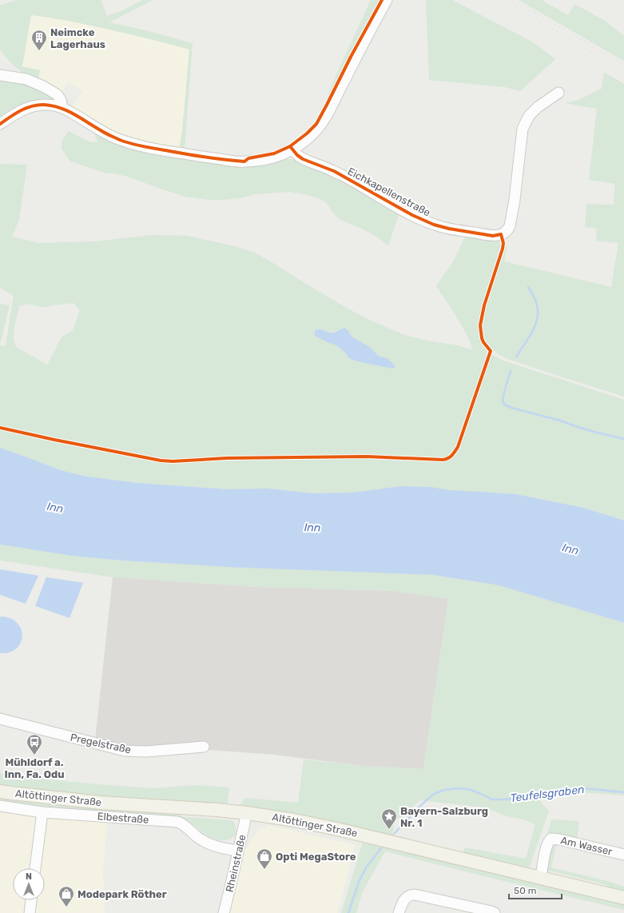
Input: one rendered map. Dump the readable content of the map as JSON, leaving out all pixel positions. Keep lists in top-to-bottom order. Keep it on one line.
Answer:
{"streets":{"main road":["Altöttinger Straße"],"street":["Eichkapellenstraße","Pregelstraße","Elbestraße","Am Wasser","Rheinstraße"]},"crossings":[["Altöttinger Straße","Am Wasser"],["Altöttinger Straße","Rheinstraße"],["Elbestraße","Rheinstraße"]],"water":["Inn","Teufelsgraben"],"places":{"building":["Neimcke Lagerhaus"],"bus stop":["Mühldorf a. Inn, Fa. Odu"],"place":["Bayern-Salzburg Nr. 1"],"shop":["Opti MegaStore","Modepark Röther"]},"scale_bar":"50 m","north":"top"}
